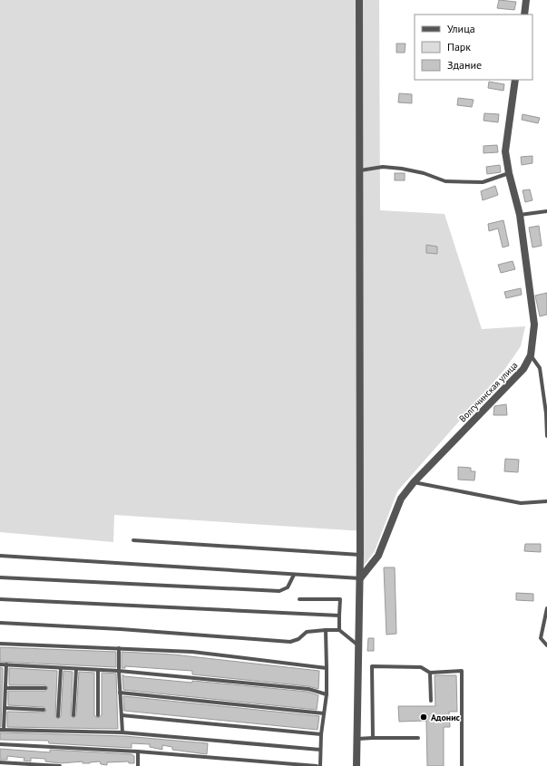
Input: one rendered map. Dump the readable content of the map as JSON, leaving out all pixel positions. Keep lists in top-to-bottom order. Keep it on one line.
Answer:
{"streets":{"street":["Волгучинская улица"]},"places":["Адонис"],"legend":["Улица","Парк","Здание"]}
